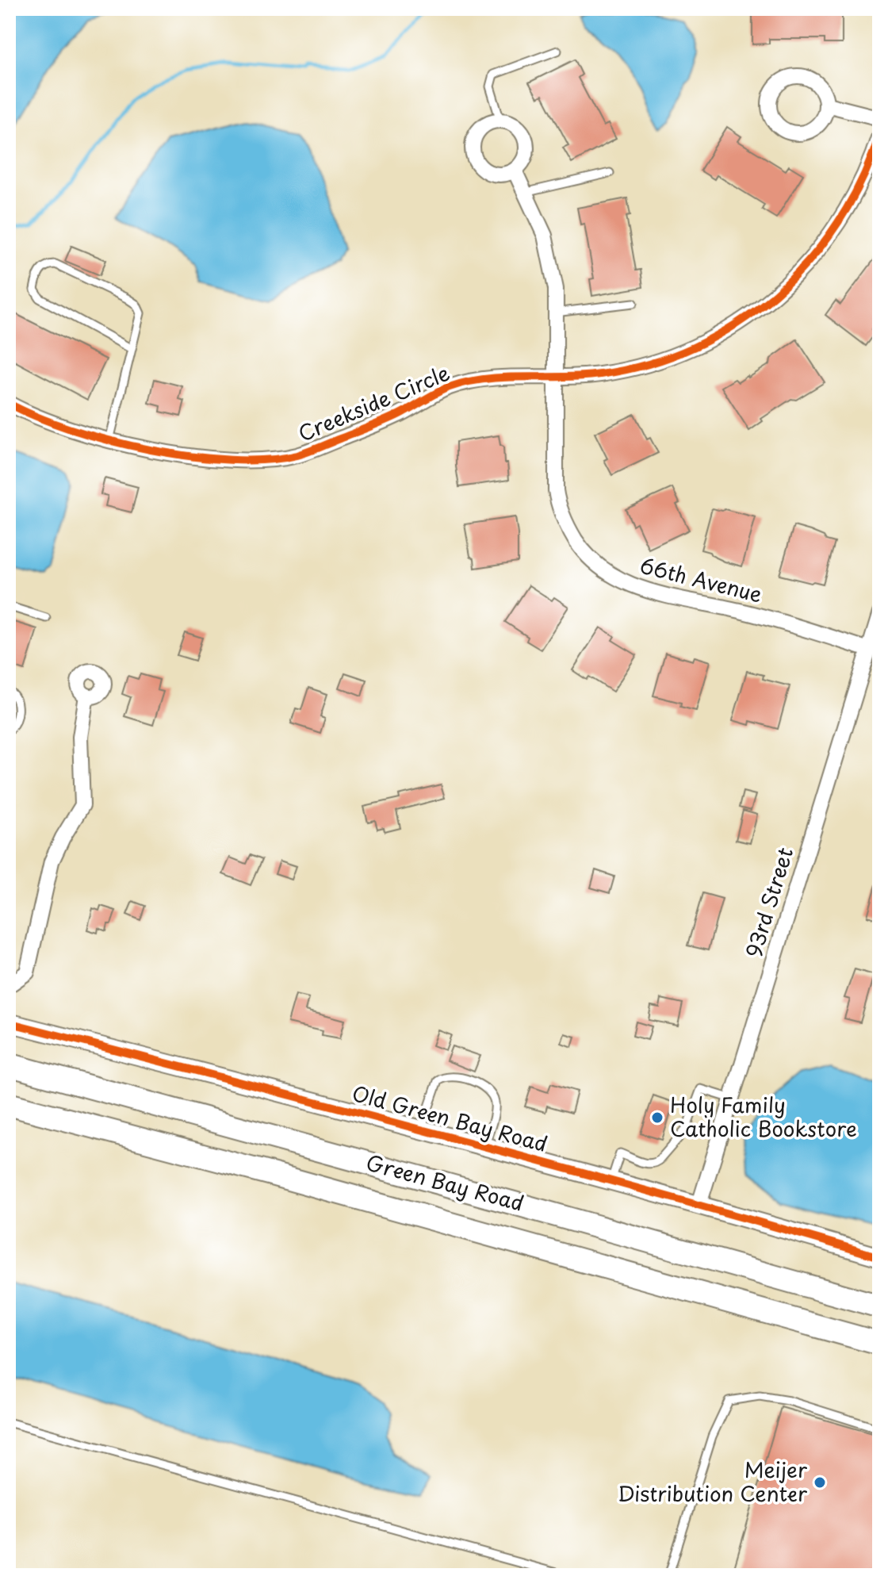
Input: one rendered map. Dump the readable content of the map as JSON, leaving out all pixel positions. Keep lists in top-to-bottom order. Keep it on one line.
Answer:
{"streets":{"main road":["Green Bay Road"],"street":["Creekside Circle","66th Avenue","93rd Street","Old Green Bay Road"]},"crossings":[["Creekside Circle","66th Avenue"],["66th Avenue","93rd Street"],["93rd Street","Old Green Bay Road"]],"places":["Holy Family Catholic Bookstore","Meijer Distribution Center"]}
